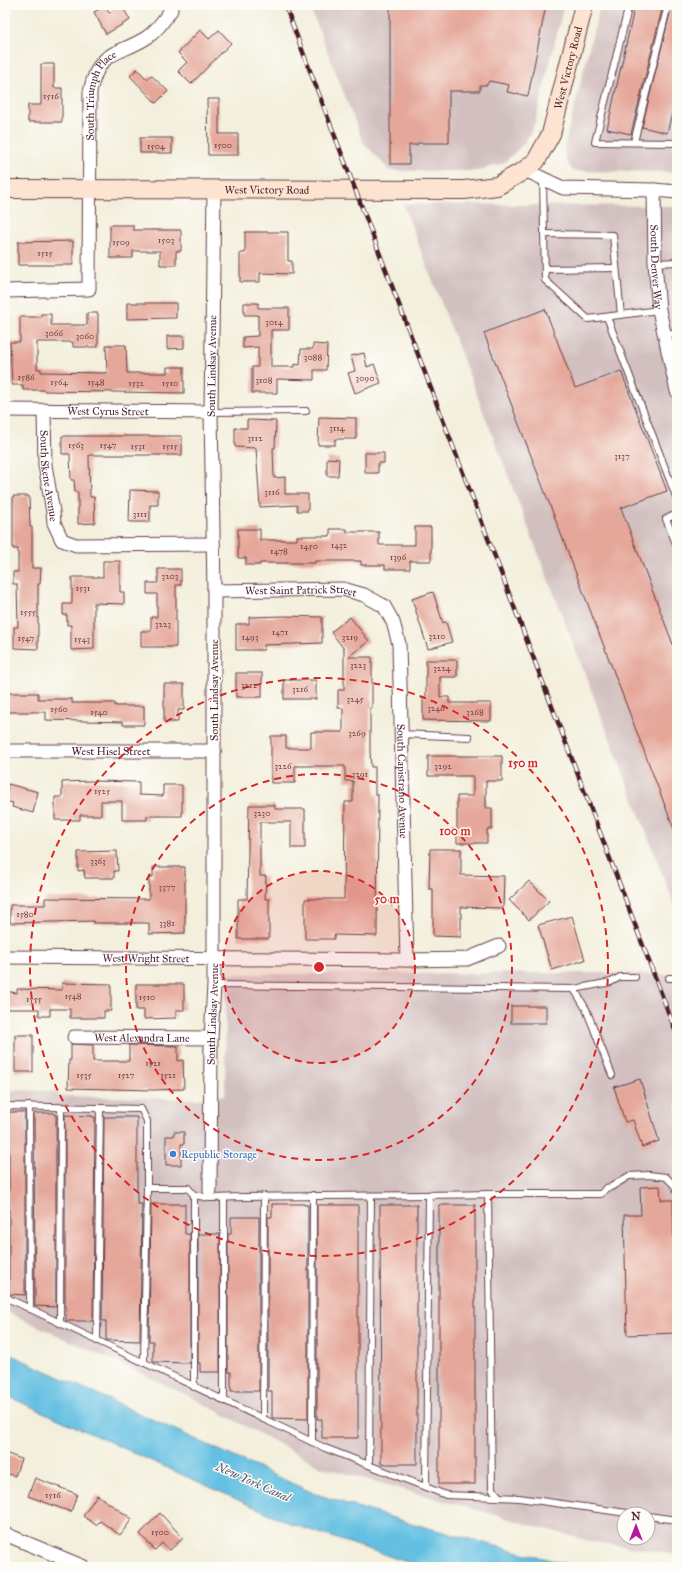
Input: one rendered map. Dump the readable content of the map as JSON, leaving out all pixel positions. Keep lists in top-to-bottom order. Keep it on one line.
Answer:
{"streets":{"street":["West Victory Road","South Triumph Place","South Denver Way","South Lindsay Avenue","West Cyrus Street","South Skene Avenue","West Saint Patrick Street","West Hisel Street","South Capistrano Avenue","West Wright Street","West Alexandra Lane"]},"crossings":[["West Victory Road","South Triumph Place"],["West Victory Road","South Lindsay Avenue"],["South Lindsay Avenue","West Cyrus Street"],["South Lindsay Avenue","South Skene Avenue"],["South Lindsay Avenue","West Saint Patrick Street"],["South Lindsay Avenue","West Hisel Street"],["South Lindsay Avenue","West Wright Street"],["South Lindsay Avenue","West Alexandra Lane"],["West Cyrus Street","South Skene Avenue"],["West Saint Patrick Street","South Capistrano Avenue"],["South Capistrano Avenue","West Wright Street"]],"water":["New York Canal"],"places":["Republic Storage"],"house_numbers":["1516","1500","1504","1503","1509","1515","3014","3066","3060","3088","1586","3090","3108","1564","1548","1532","1510","3114","3112","1563","1547","1531","1515","3137","3116","3111","1432","1450","1478","1396","3203","1531","1555","3223","1471","3210","1493","3219","1547","1543","3223","3224","3212","3216","3245","3246","1560","1540","3268","3269","3226","3292","3291","1525","3230","3363","3377","1580","3381","1548","1510","1555","1521","1535","1527","1521","1516","1500"],"north":"top","rings":["150 m","100 m","50 m"]}
